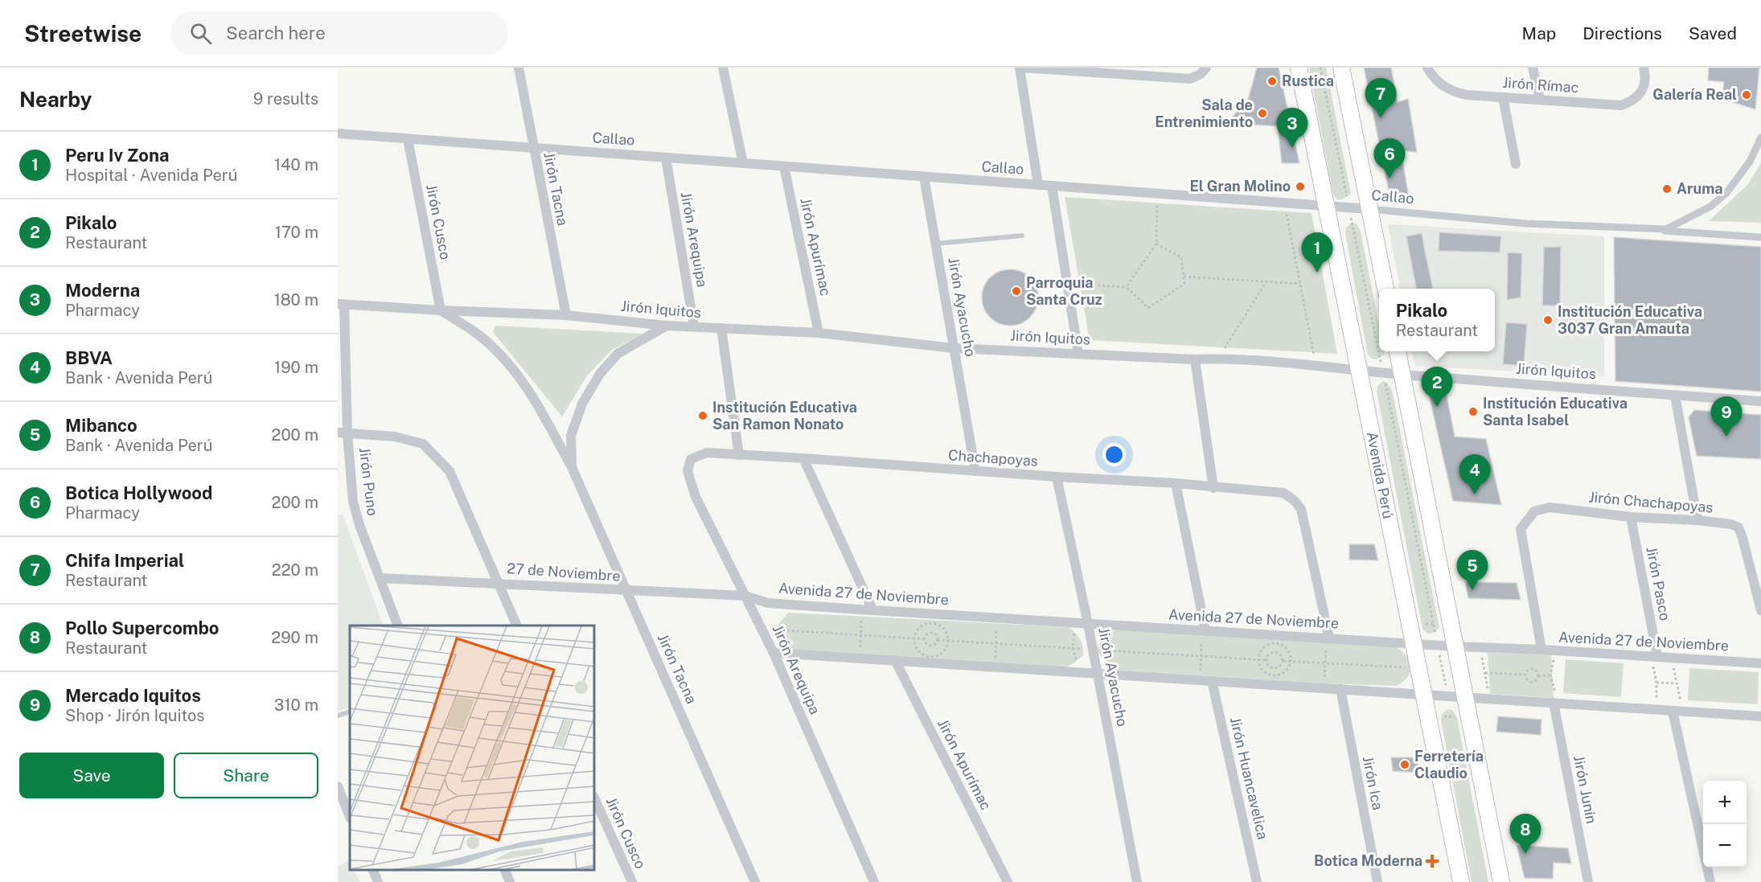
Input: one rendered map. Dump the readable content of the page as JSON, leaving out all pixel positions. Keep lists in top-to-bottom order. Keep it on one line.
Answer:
{"streets":{"main road":["Avenida Perú"],"street":["Jirón Rímac","Callao","Jirón Tacna","Jirón Cusco","Jirón Arequipa","Jirón Apurímac","Jirón Ayacucho","Jirón Iquitos","Chachapoyas","Jirón Puno","Jirón Chachapoyas","27 de Noviembre","Jirón Pasco","Avenida 27 de Noviembre","Jirón Huancavelica","Jirón Ica","Jirón Junín"]},"crossings":[["Callao","Jirón Tacna"],["Callao","Jirón Cusco"],["Callao","Jirón Arequipa"],["Callao","Jirón Apurímac"],["Callao","Jirón Ayacucho"],["Callao","Avenida Perú"],["Jirón Tacna","Jirón Cusco"],["Jirón Tacna","Jirón Iquitos"],["Jirón Tacna","27 de Noviembre"],["Jirón Cusco","Jirón Iquitos"],["Jirón Arequipa","Jirón Iquitos"],["Jirón Arequipa","Chachapoyas"],["Jirón Arequipa","27 de Noviembre"],["Jirón Arequipa","Avenida 27 de Noviembre"],["Jirón Apurímac","Jirón Iquitos"],["Jirón Ayacucho","Jirón Iquitos"],["Jirón Ayacucho","Chachapoyas"],["Jirón Ayacucho","Avenida 27 de Noviembre"],["Jirón Iquitos","Avenida Perú"],["Jirón Iquitos","Jirón Puno"],["Chachapoyas","Avenida 27 de Noviembre"],["Avenida Perú","Avenida 27 de Noviembre"],["Jirón Puno","27 de Noviembre"],["Jirón Chachapoyas","Jirón Pasco"],["Jirón Chachapoyas","Avenida 27 de Noviembre"],["27 de Noviembre","Avenida 27 de Noviembre"],["Jirón Pasco","Avenida 27 de Noviembre"]],"places":{"other":["Rustica","Galería Real","Sala de Entrenimiento","El Gran Molino","Aruma","Parroquia Santa Cruz","Institución Educativa 3037 Gran Amauta","Institución Educativa Santa Isabel","Institución Educativa San Ramon Nonato","Ferretería Claudio"],"health":["Botica Moderna"]},"page":{"header":"Streetwise","search":"Search here","nav":["Map","Directions","Saved"],"heading":["Nearby","9 results"],"pins":["7","3","6","1","2","9","4","5","8"],"list":[{"mark":"1","name":"Peru Iv Zona","note":"Hospital · Avenida Perú","value":"140 m"},{"mark":"2","name":"Pikalo","note":"Restaurant","value":"170 m"},{"mark":"3","name":"Moderna","note":"Pharmacy","value":"180 m"},{"mark":"4","name":"BBVA","note":"Bank · Avenida Perú","value":"190 m"},{"mark":"5","name":"Mibanco","note":"Bank · Avenida Perú","value":"200 m"},{"mark":"6","name":"Botica Hollywood","note":"Pharmacy","value":"200 m"},{"mark":"7","name":"Chifa Imperial","note":"Restaurant","value":"220 m"},{"mark":"8","name":"Pollo Supercombo","note":"Restaurant","value":"290 m"},{"mark":"9","name":"Mercado Iquitos","note":"Shop · Jirón Iquitos","value":"310 m"}],"popup":["Pikalo","Restaurant"],"buttons":["Save","Share"],"map_buttons":["+","−"]}}
